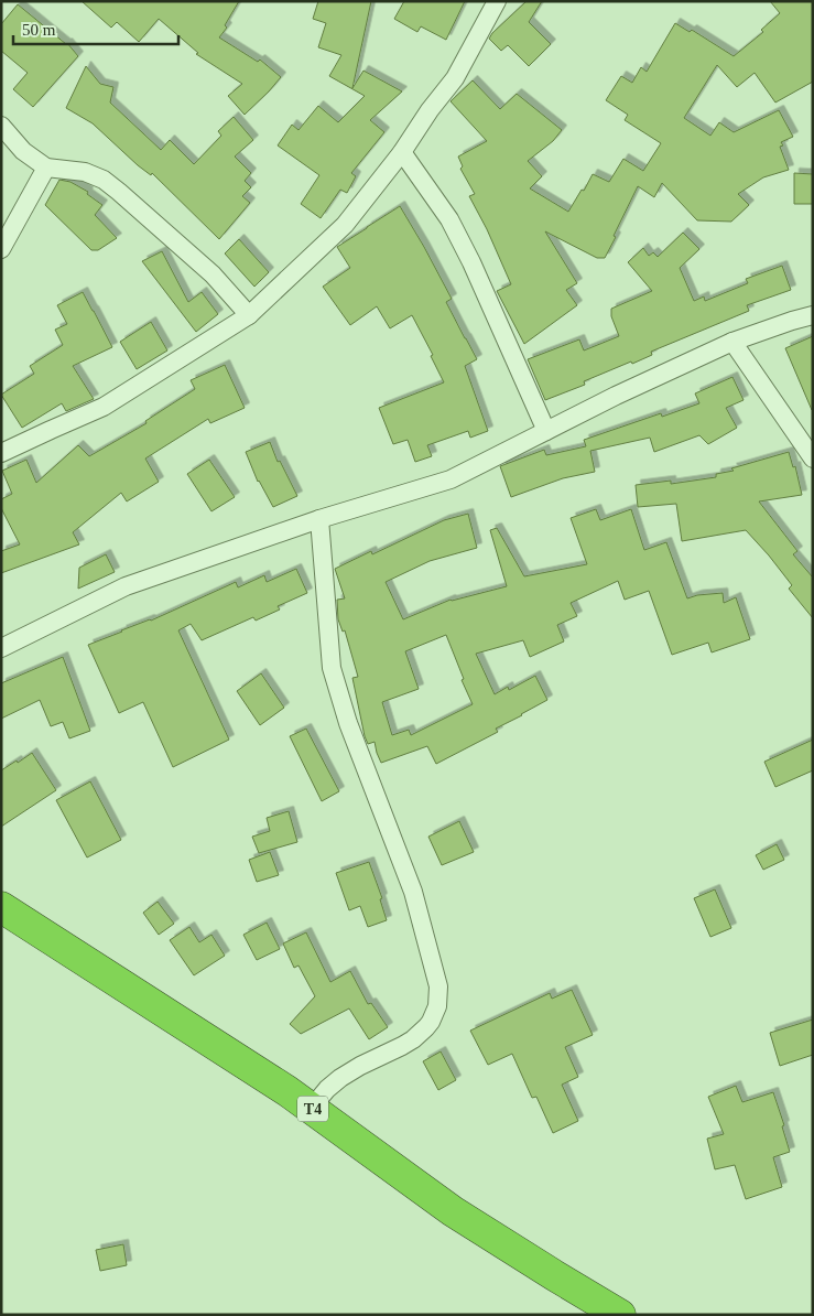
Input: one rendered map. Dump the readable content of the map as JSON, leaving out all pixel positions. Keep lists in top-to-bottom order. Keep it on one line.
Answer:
{"streets":{"highway":["T4"]},"scale_bar":"50 m"}
